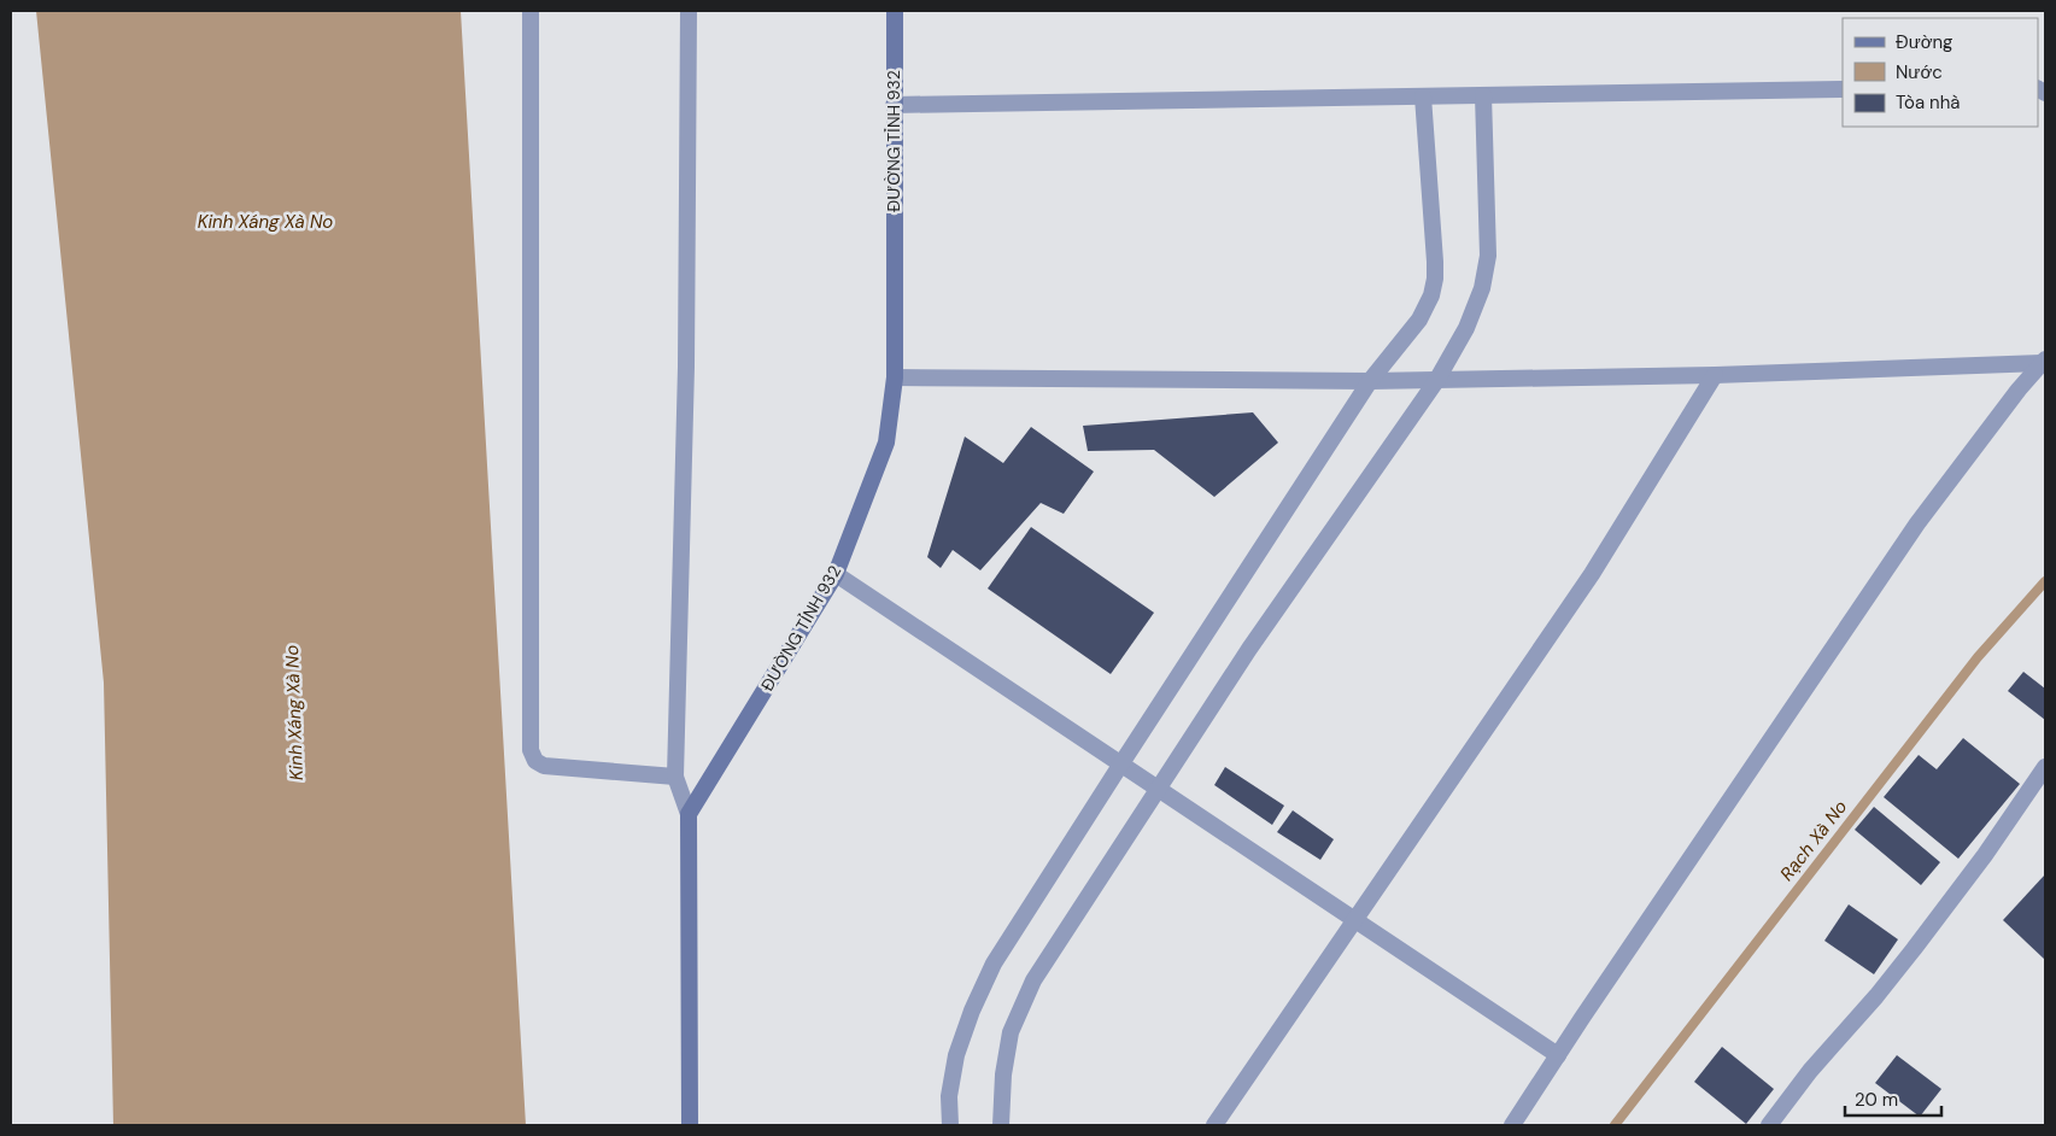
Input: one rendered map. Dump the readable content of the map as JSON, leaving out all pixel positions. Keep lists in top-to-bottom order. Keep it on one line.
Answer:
{"streets":{"main road":["ĐƯỜNG TỈNH 932"]},"water":["Kinh Xáng Xà No","Rạch Xà No"],"legend":["Đường","Nước","Tòa nhà"],"scale_bar":"20 m"}
